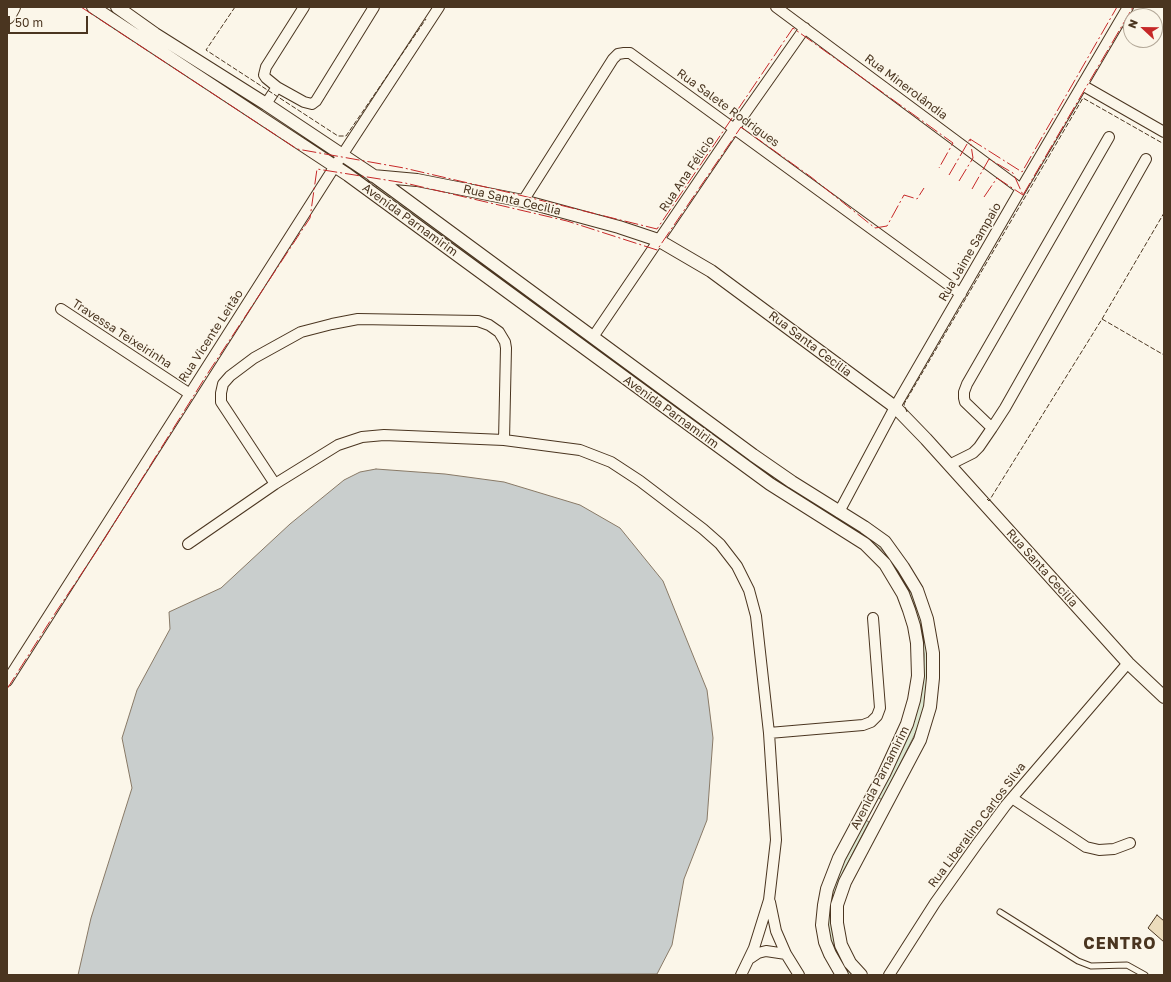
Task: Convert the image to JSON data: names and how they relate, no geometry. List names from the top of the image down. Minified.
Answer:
{"streets":{"street":["Rua Minerolândia","Rua Salete Rodrigues","Rua Ana Félicio","Rua Santa Cecilia","Avenida Parnamirim","Rua Jaime Sampaio","Travessa Teixeirinha","Rua Vicente Leitão","Rua Liberalino Carlos Silva"]},"crossings":[["Rua Minerolândia","Rua Ana Félicio"],["Rua Minerolândia","Rua Jaime Sampaio"],["Rua Salete Rodrigues","Rua Ana Félicio"],["Rua Salete Rodrigues","Rua Santa Cecilia"],["Rua Salete Rodrigues","Rua Jaime Sampaio"],["Rua Ana Félicio","Rua Santa Cecilia"],["Rua Ana Félicio","Avenida Parnamirim"],["Rua Santa Cecilia","Avenida Parnamirim"],["Rua Santa Cecilia","Rua Jaime Sampaio"],["Rua Santa Cecilia","Rua Liberalino Carlos Silva"],["Avenida Parnamirim","Rua Jaime Sampaio"],["Avenida Parnamirim","Rua Vicente Leitão"],["Travessa Teixeirinha","Rua Vicente Leitão"]],"districts":["CENTRO"],"scale_bar":"50 m","north":"left"}
